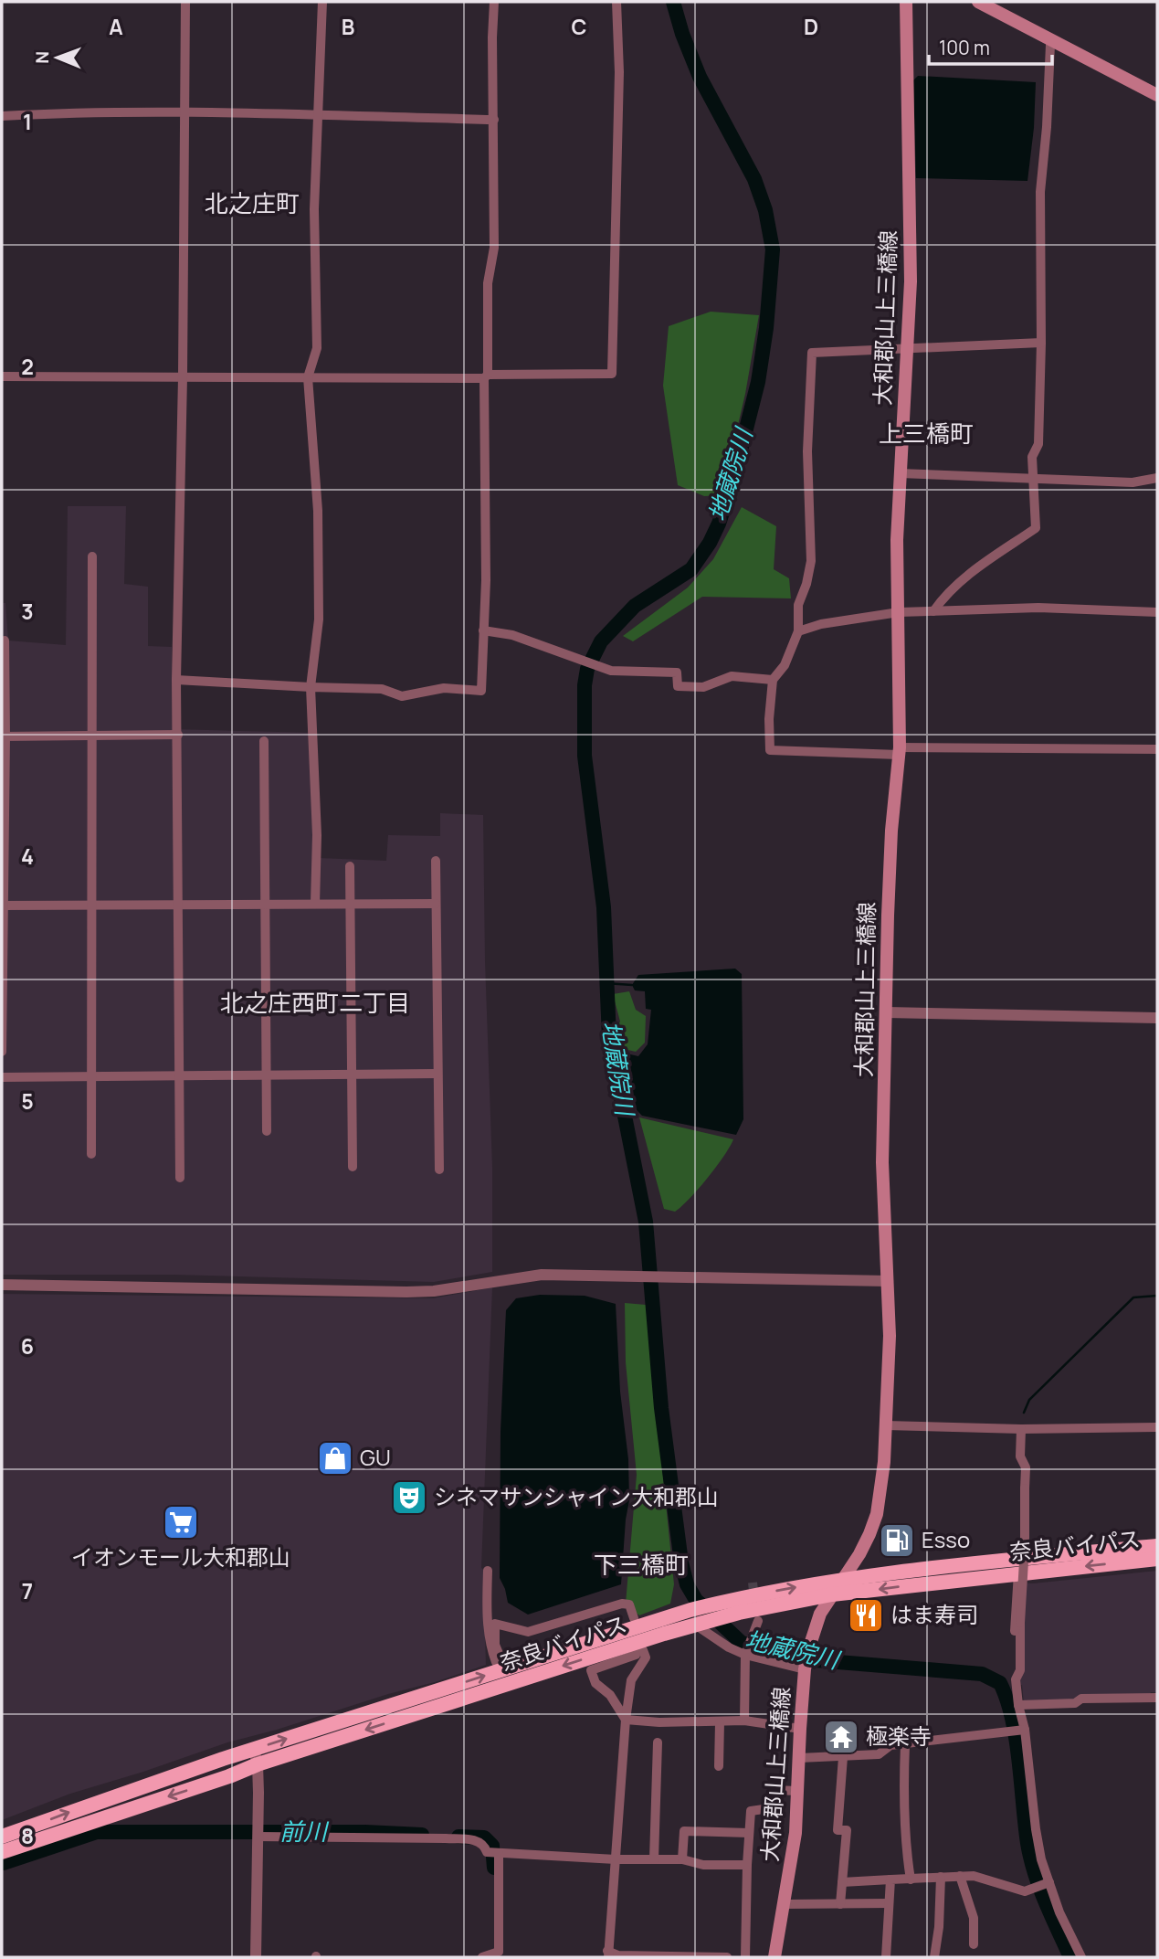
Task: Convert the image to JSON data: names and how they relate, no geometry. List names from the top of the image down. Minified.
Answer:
{"streets":{"highway":["奈良バイパス"],"main road":["大和郡山上三橋線"]},"crossings":[["大和郡山上三橋線","奈良バイパス"]],"districts":["北之庄町","上三橋町","北之庄西町二丁目","下三橋町"],"water":["地蔵院川","前川"],"places":{"shop":["GU"],"theatre":["シネマサンシャイン大和郡山"],"supermarket":["イオンモール大和郡山"],"fuel station":["Esso"],"restaurant":["はま寿司"],"temple":["極楽寺"]},"scale_bar":"100 m","north":"left","grid":{"columns":["A","B","C","D"],"rows":["1","2","3","4","5","6","7","8"]}}
